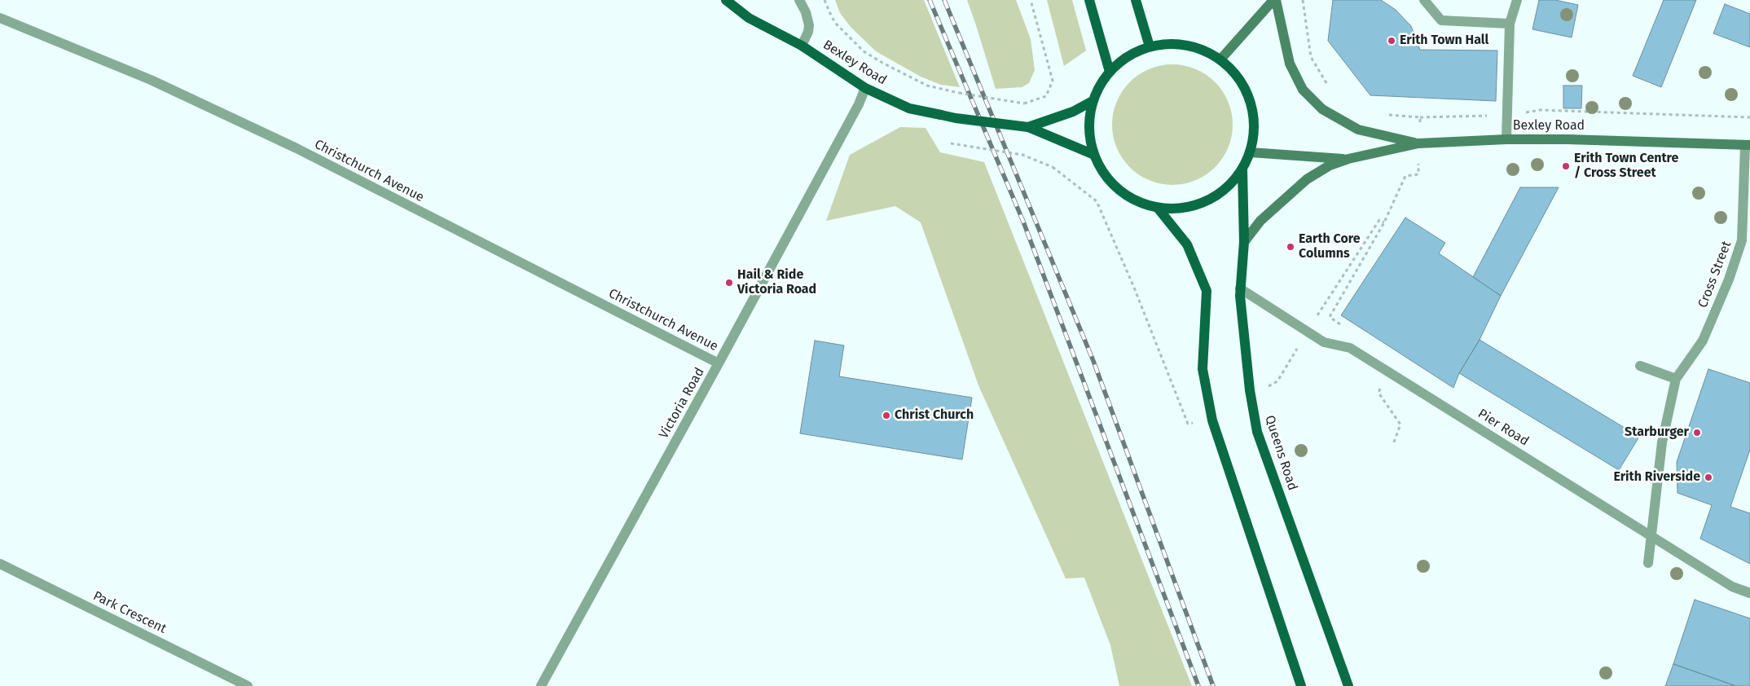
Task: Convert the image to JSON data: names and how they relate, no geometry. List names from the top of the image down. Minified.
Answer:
{"streets":{"main road":["Bexley Road","Queens Road"],"street":["Christchurch Avenue","Cross Street","Victoria Road","Pier Road","Park Crescent"]},"crossings":[["Bexley Road","Cross Street"],["Bexley Road","Victoria Road"],["Bexley Road","Queens Road"],["Christchurch Avenue","Victoria Road"],["Cross Street","Pier Road"],["Pier Road","Queens Road"]],"places":["Erith Town Hall","Erith Town Centre / Cross Street","Earth Core Columns","Hail & Ride Victoria Road","Christ Church","Starburger","Erith Riverside"]}
